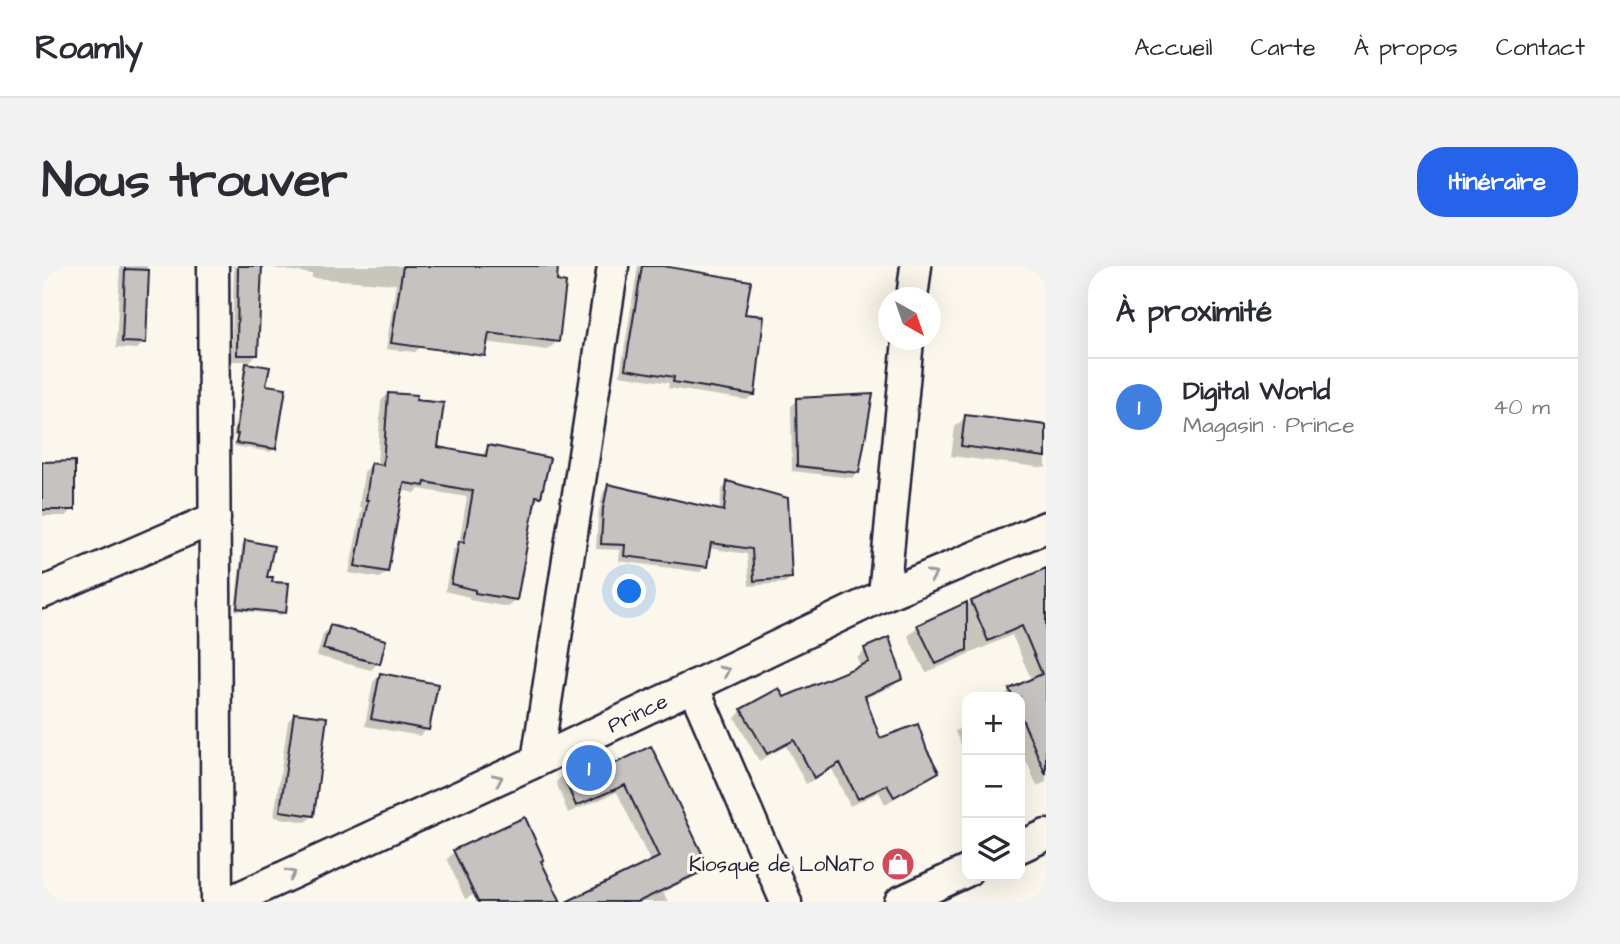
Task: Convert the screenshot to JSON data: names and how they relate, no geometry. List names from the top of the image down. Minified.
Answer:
{"streets":{"street":["Prince"]},"one_way":["Prince"],"places":{"shop":["Kiosque de LoNaTo"]},"north":"bottom right","page":{"header":"Roamly","nav":["Accueil","Carte","À propos","Contact"],"buttons":"Itinéraire","title":"Nous trouver","heading":"À proximité","list":[{"mark":"1","name":"Digital World","note":"Magasin · Prince","value":"40 m"}],"map_buttons":["+","−"],"pins":"1"}}
